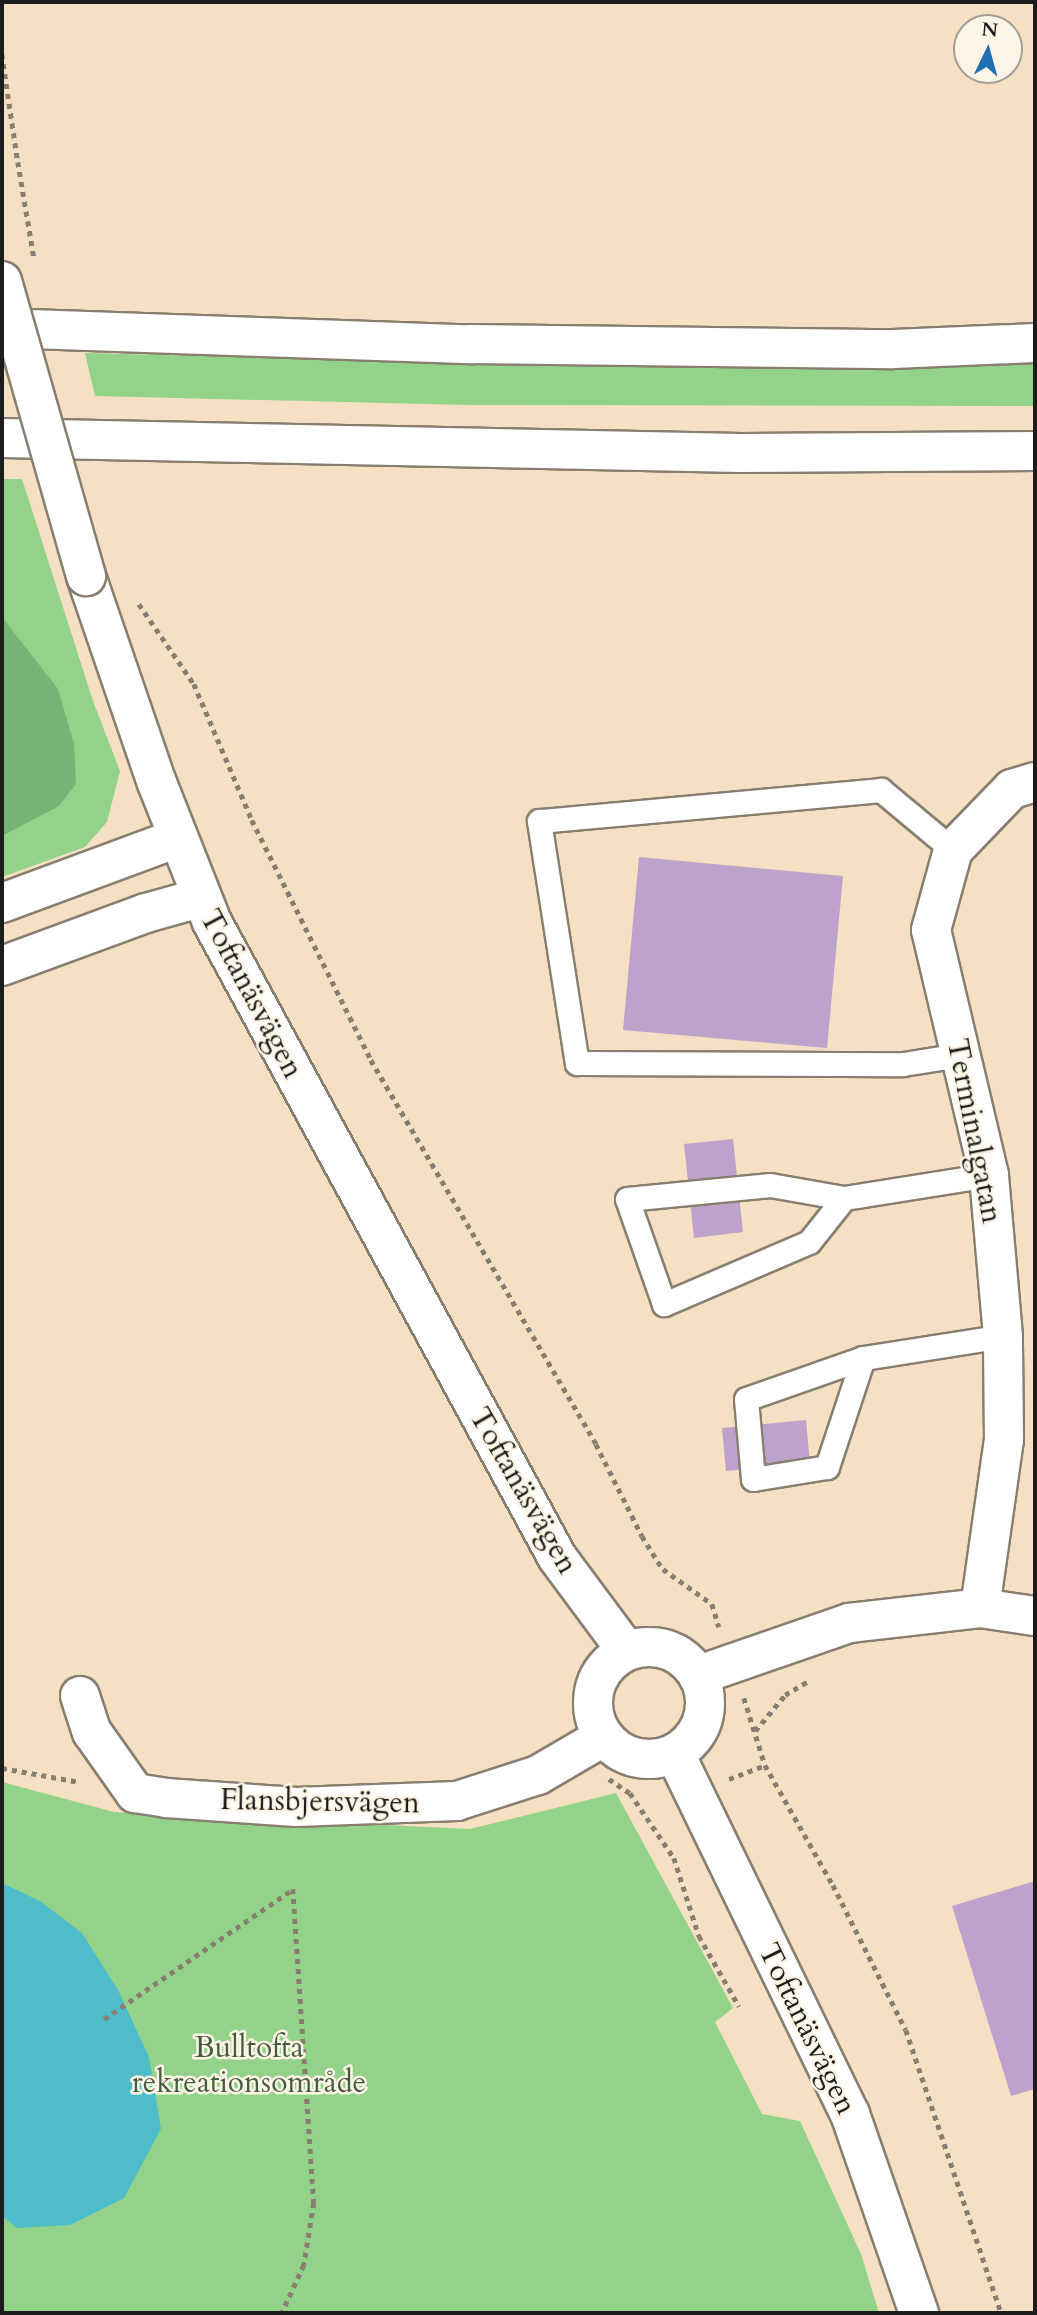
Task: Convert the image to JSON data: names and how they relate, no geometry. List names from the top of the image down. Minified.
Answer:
{"streets":{"main road":["Toftanäsvägen","Terminalgatan","Flansbjersvägen"]},"crossings":[["Toftanäsvägen","Flansbjersvägen"]],"parks":["Bulltofta rekreationsområde"],"north":"top"}
